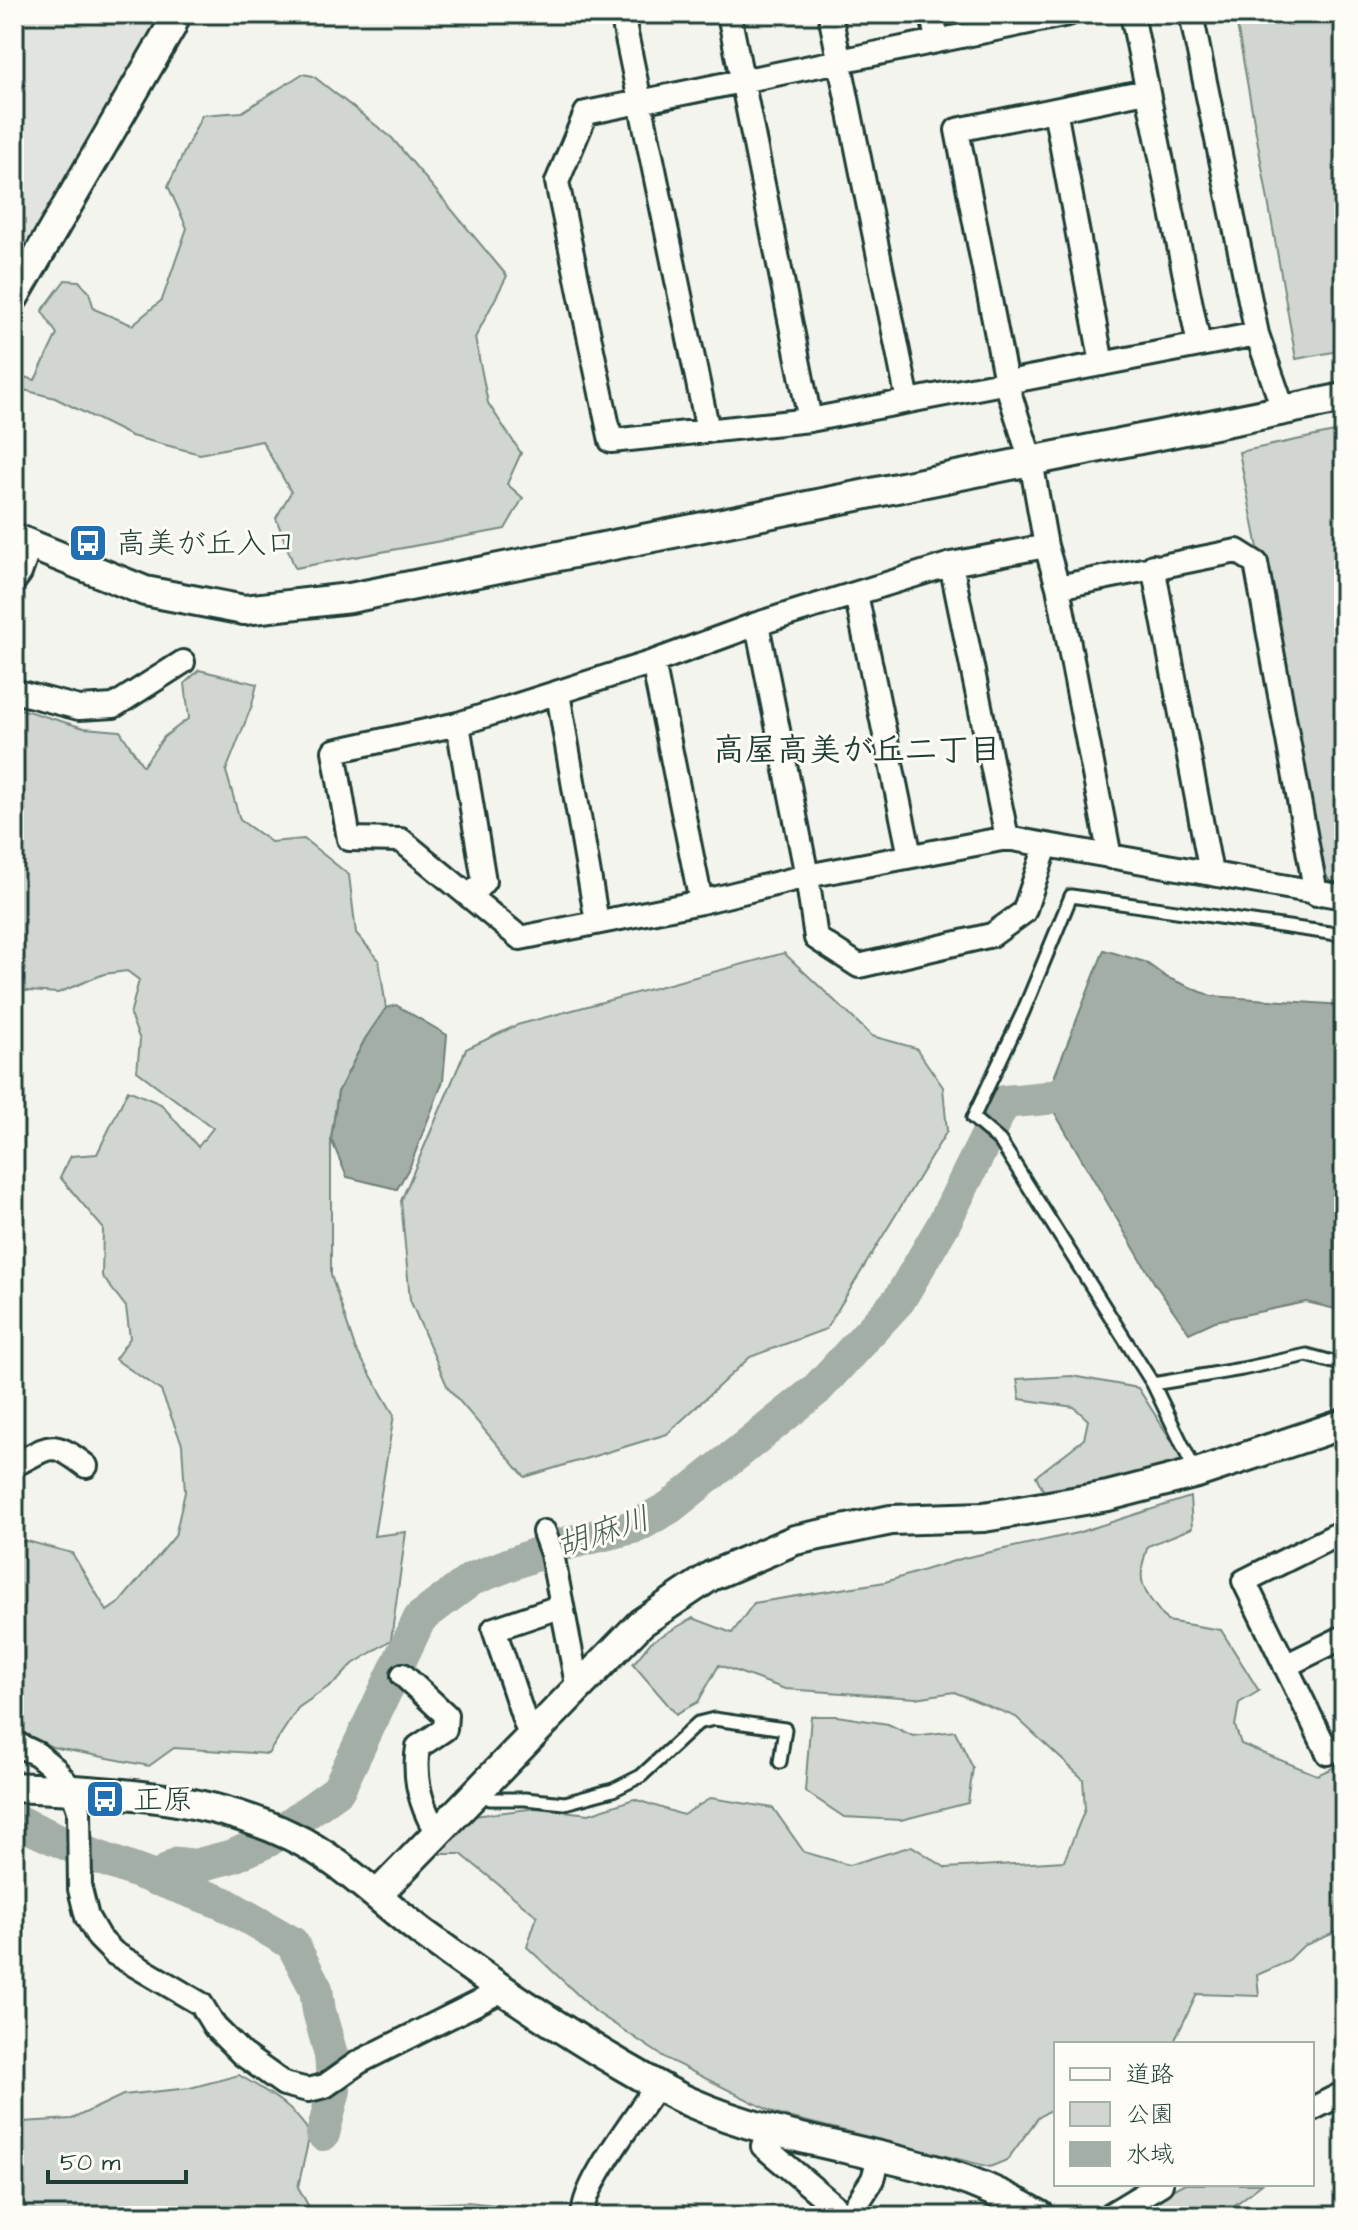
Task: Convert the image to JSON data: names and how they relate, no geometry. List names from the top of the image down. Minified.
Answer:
{"districts":["高屋高美が丘二丁目"],"water":["胡麻川"],"places":{"bus stop":["高美が丘入口","正原"]},"legend":["道路","公園","水域"],"scale_bar":"50 m"}
